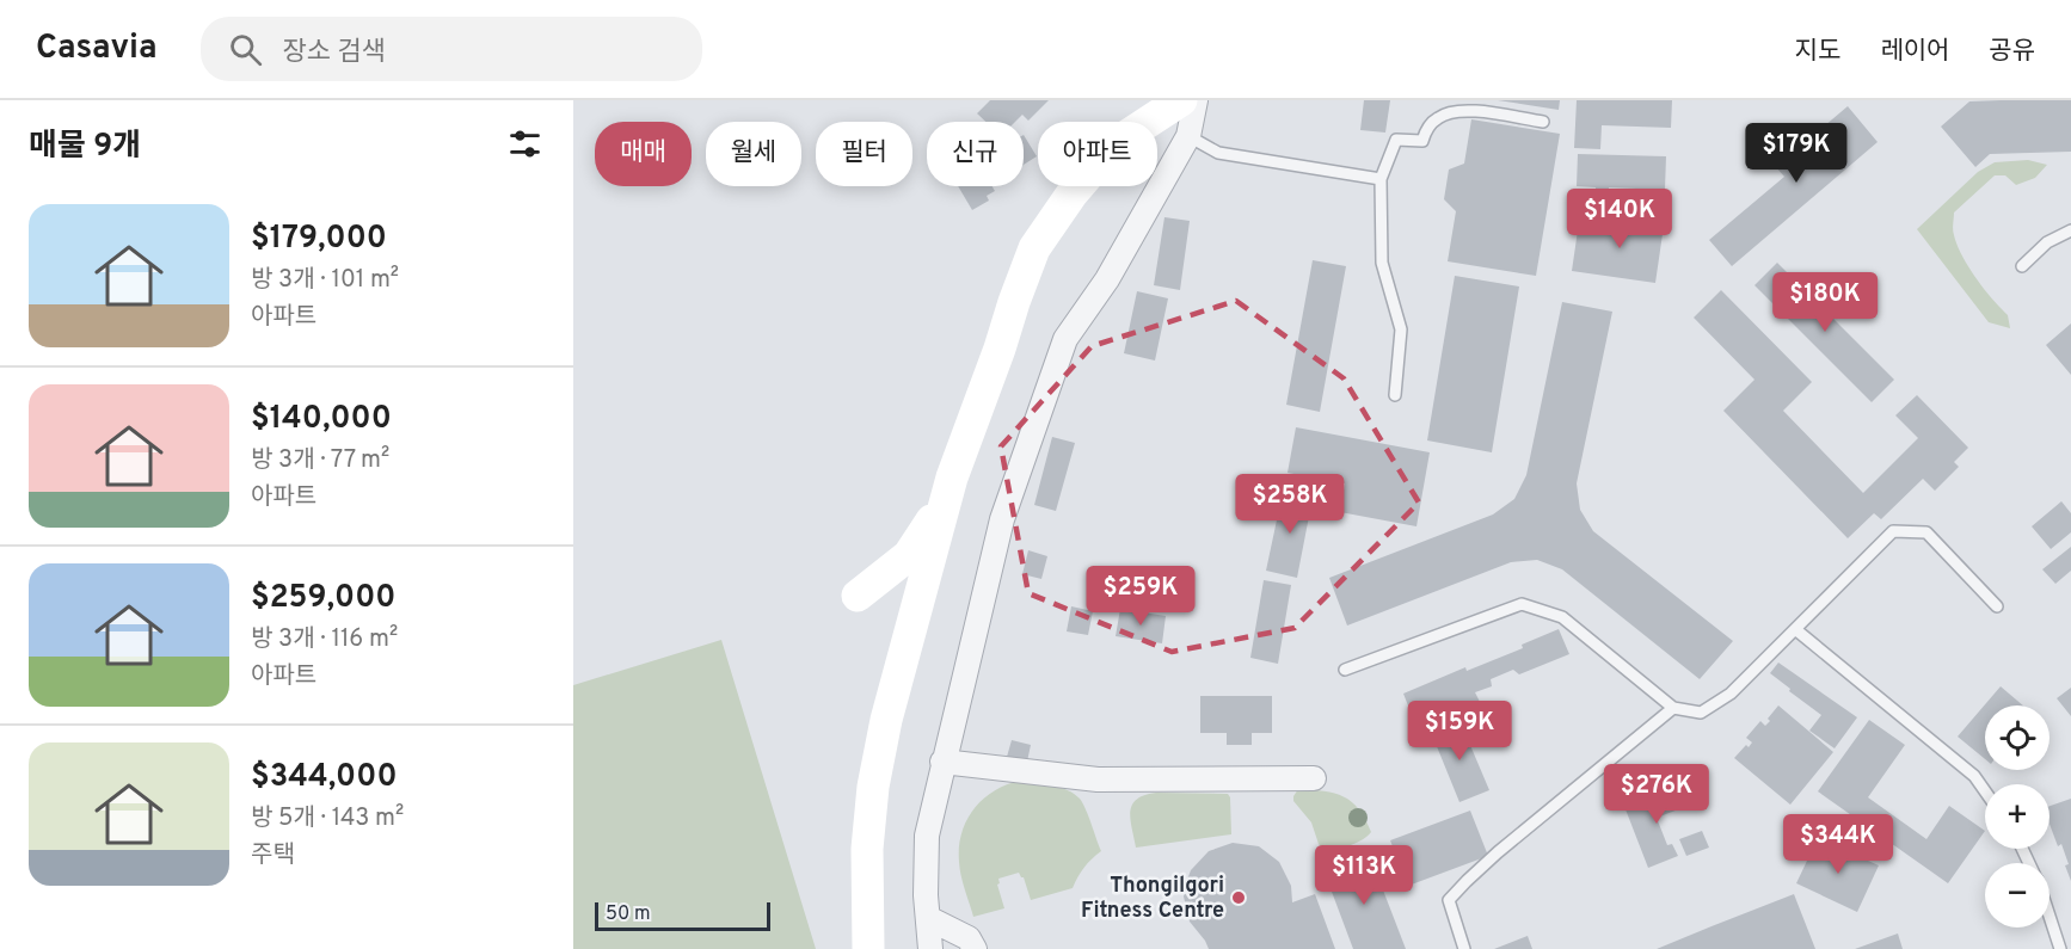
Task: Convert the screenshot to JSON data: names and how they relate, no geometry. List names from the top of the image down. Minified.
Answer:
{"places":["Thongilgori Fitness Centre"],"scale_bar":"50 m","page":{"header":"Casavia","search":"장소 검색","nav":["지도","레이어","공유"],"heading":"매물 9개","chip":["매매","월세","필터","신규","아파트"],"price":["$179K","$140K","$180K","$258K","$259K","$159K","$276K","$344K","$113K"],"list":[{"name":"$179,000","note":"방 3개 · 101 m² · 아파트"},{"name":"$140,000","note":"방 3개 · 77 m² · 아파트"},{"name":"$259,000","note":"방 3개 · 116 m² · 아파트"},{"name":"$344,000","note":"방 5개 · 143 m² · 주택"}],"map_buttons":["+","−"],"scale":"50 m"}}
